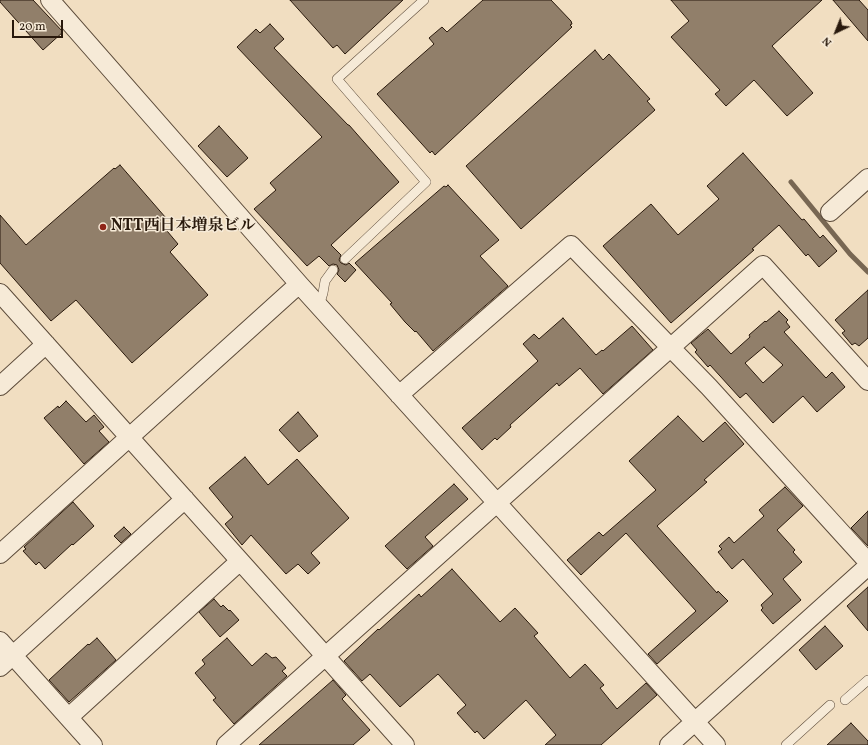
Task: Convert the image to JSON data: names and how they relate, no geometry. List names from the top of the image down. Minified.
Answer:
{"places":["NTT西日本増泉ビル"],"scale_bar":"20 m","north":"bottom left"}
